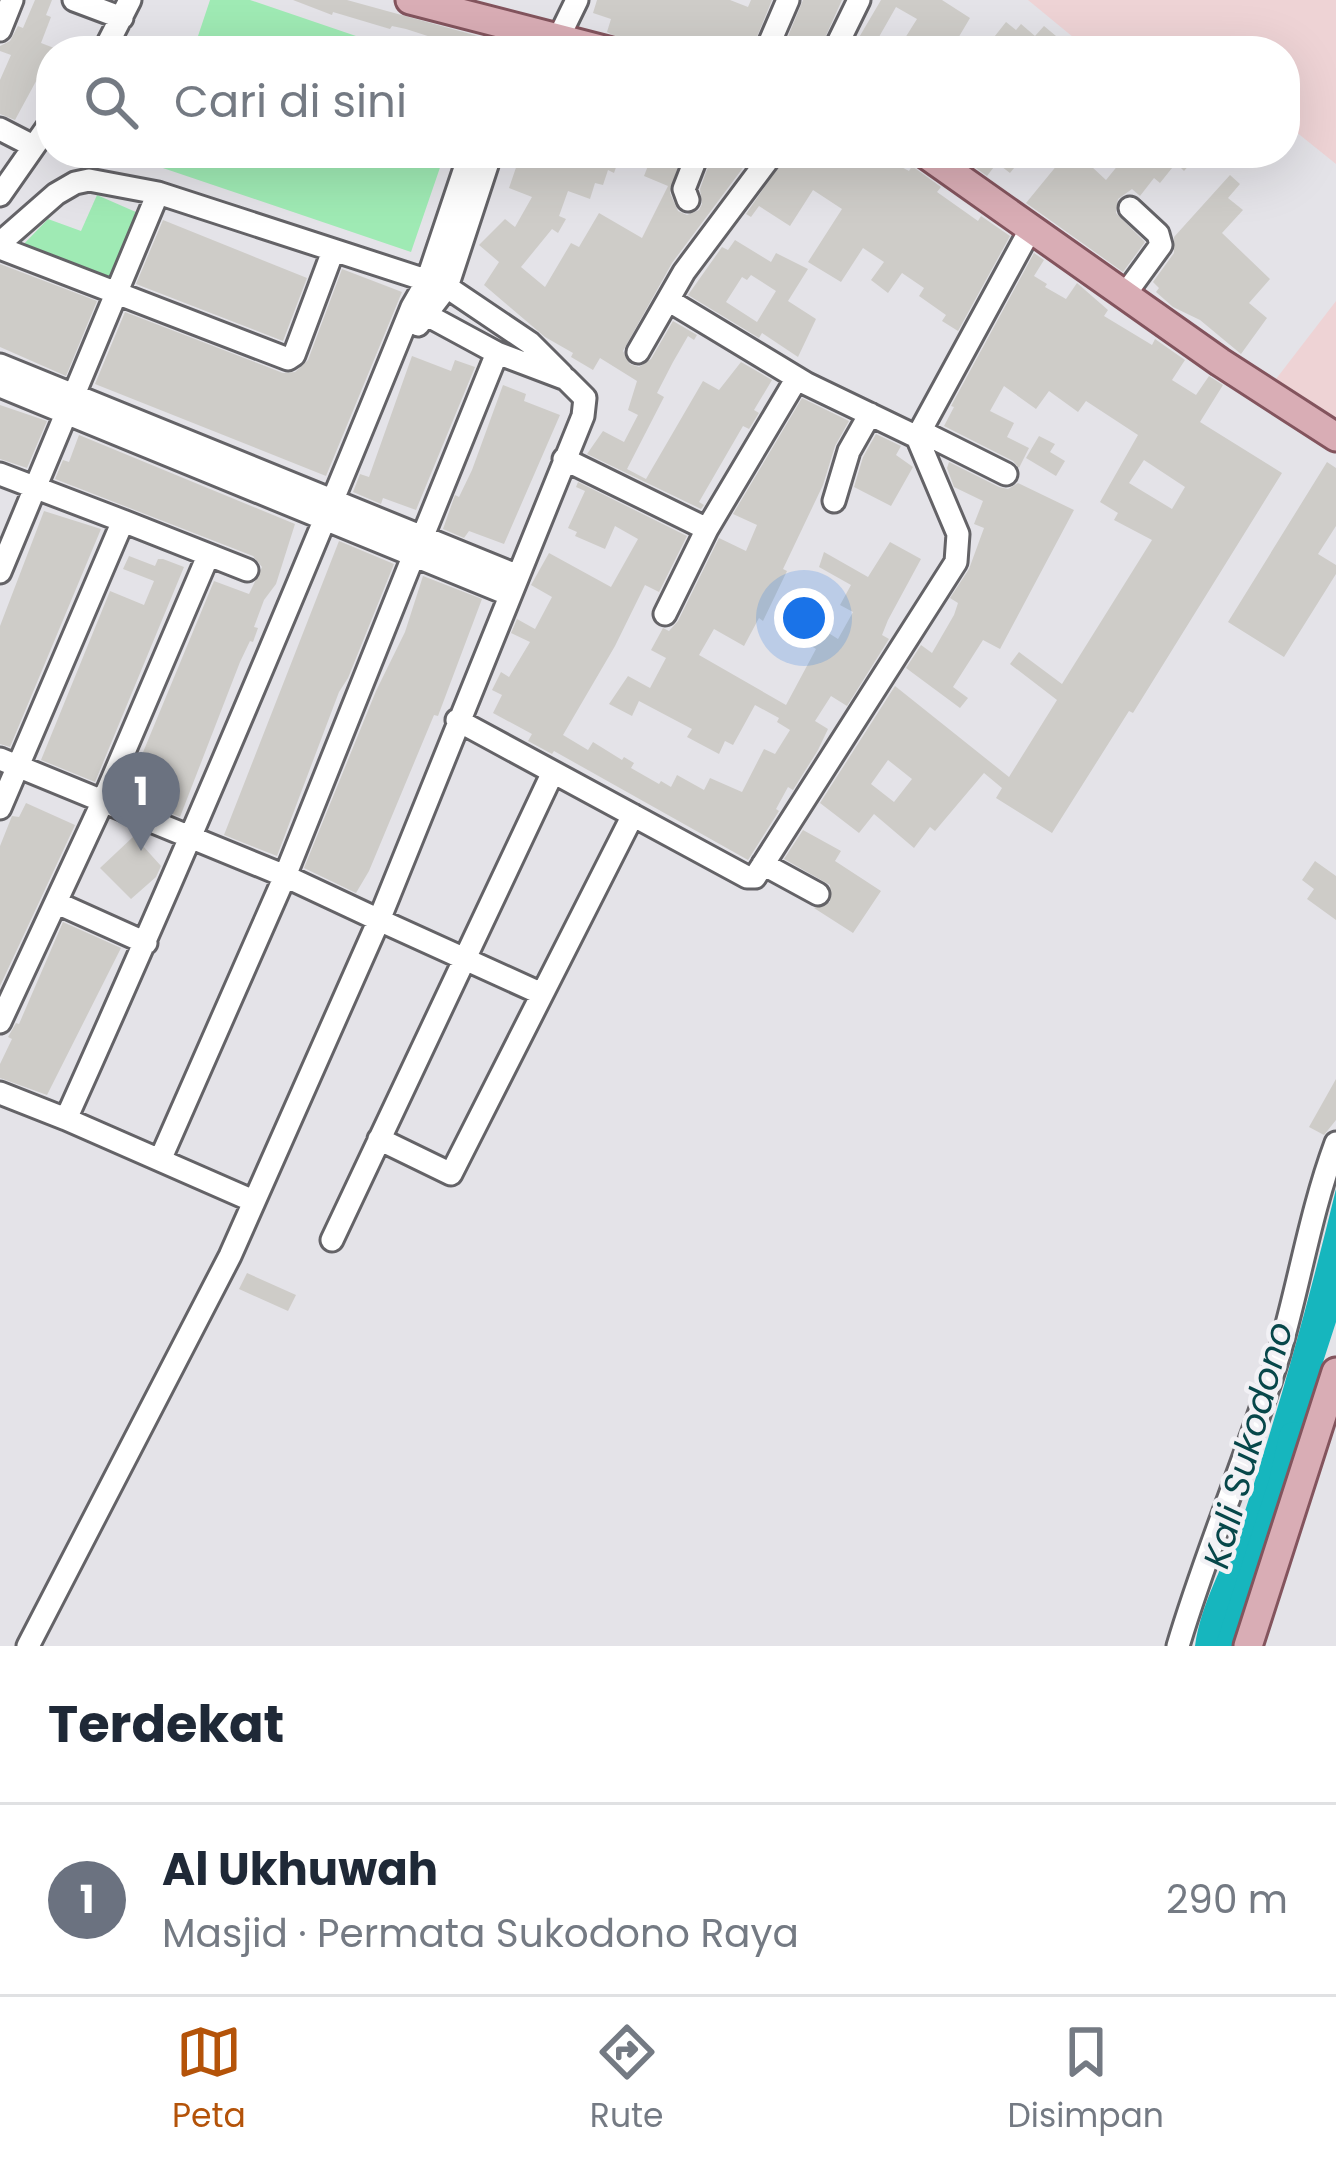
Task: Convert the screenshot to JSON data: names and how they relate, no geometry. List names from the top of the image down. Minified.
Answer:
{"water":["Kali Sukodono"],"page":{"search":"Cari di sini","pins":"1","heading":"Terdekat","list":[{"mark":"1","name":"Al Ukhuwah","note":"Masjid · Permata Sukodono Raya","value":"290 m"}],"nav":["Peta","Rute","Disimpan"]}}
